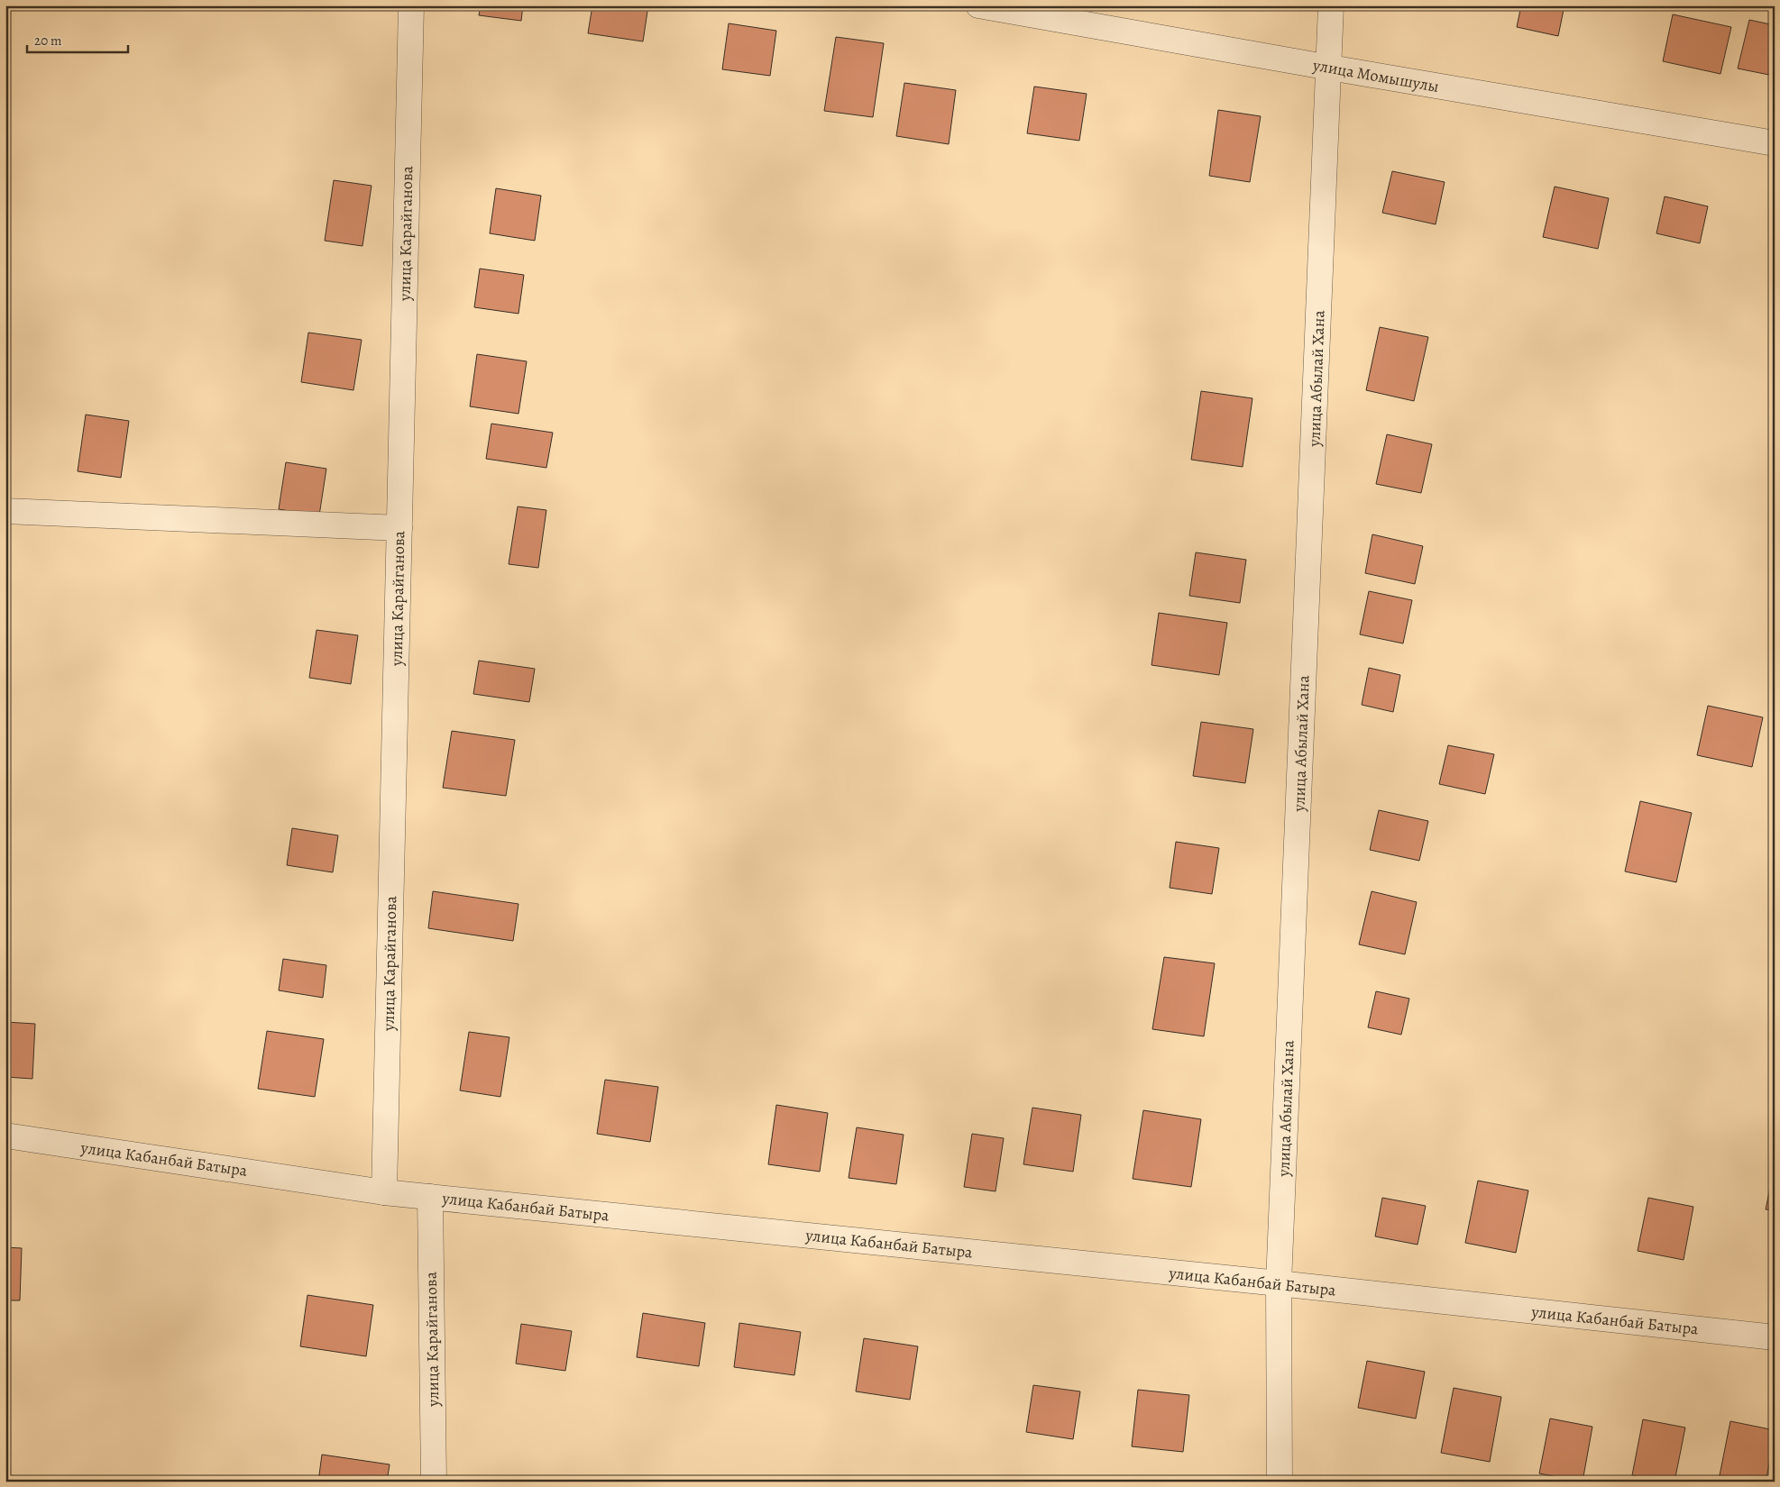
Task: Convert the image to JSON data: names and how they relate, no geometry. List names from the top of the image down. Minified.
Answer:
{"streets":{"street":["улица Момышулы","улица Карайганова","улица Абылай Хана","улица Кабанбай Батыра"]},"crossings":[["улица Момышулы","улица Абылай Хана"],["улица Карайганова","улица Кабанбай Батыра"],["улица Абылай Хана","улица Кабанбай Батыра"]],"scale_bar":"20 m"}
